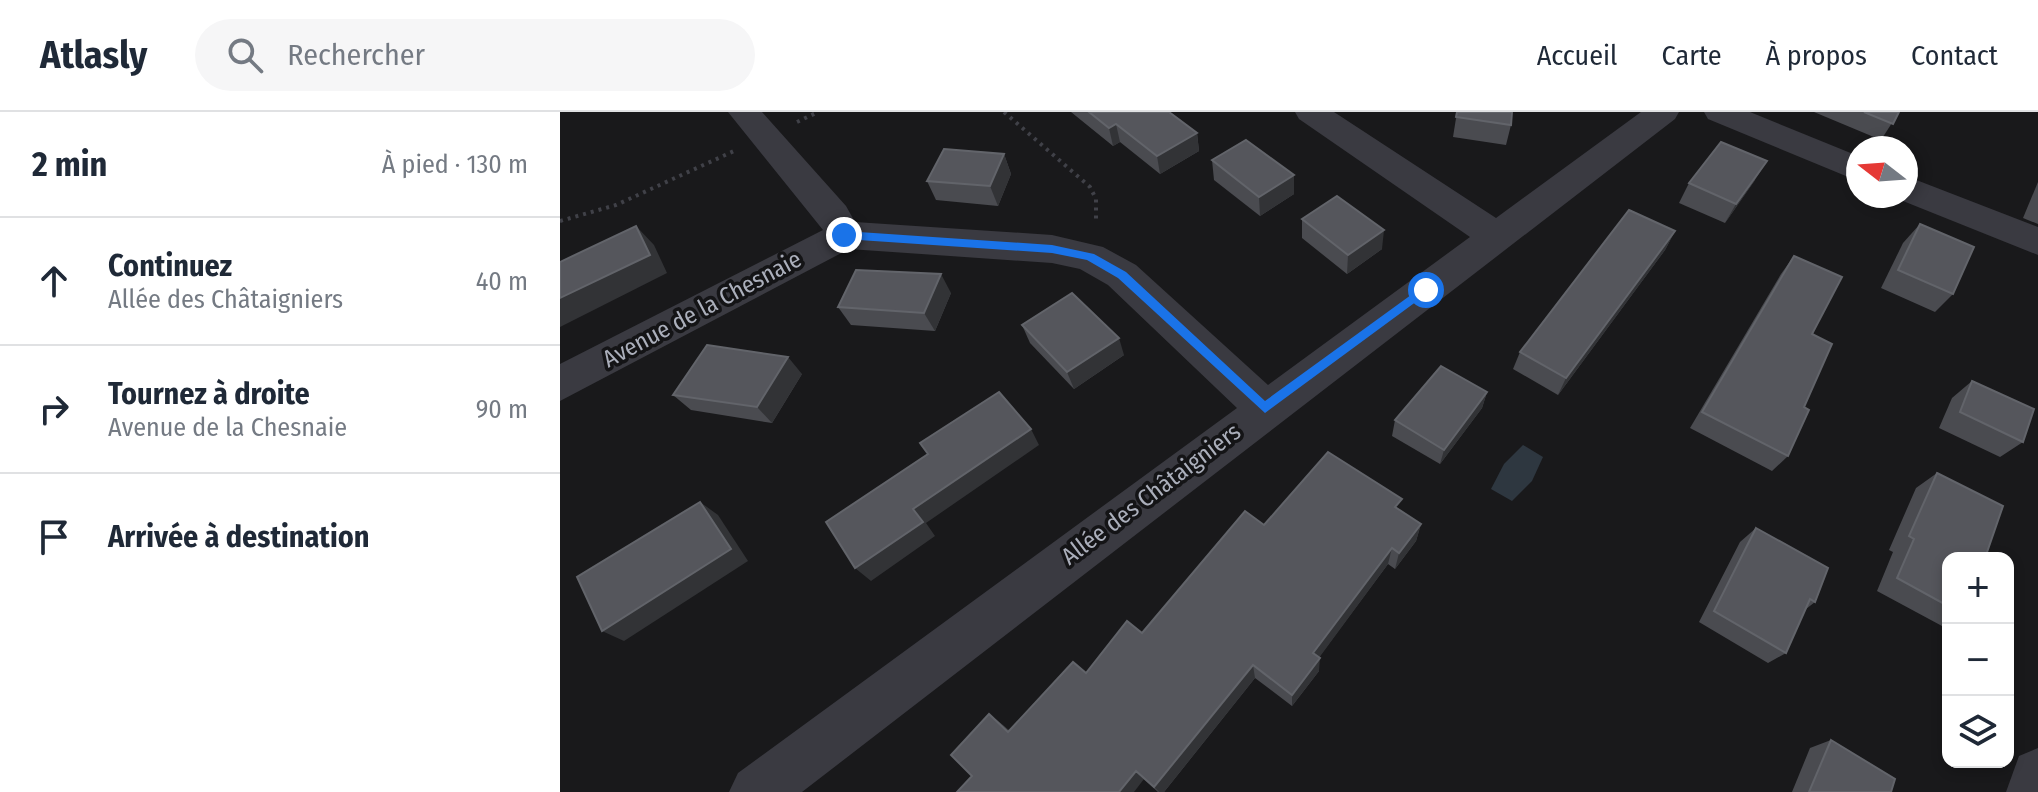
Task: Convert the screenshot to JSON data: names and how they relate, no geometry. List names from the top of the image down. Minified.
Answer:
{"streets":{"street":["Avenue de la Chesnaie","Allée des Châtaigniers"]},"north":"left","page":{"header":"Atlasly","search":"Rechercher","nav":["Accueil","Carte","À propos","Contact"],"heading":["2 min","À pied · 130 m"],"list":[["Continuez","Allée des Châtaigniers","40 m"],["Tournez à droite","Avenue de la Chesnaie","90 m"],"Arrivée à destination"],"map_buttons":["+","−"]}}
